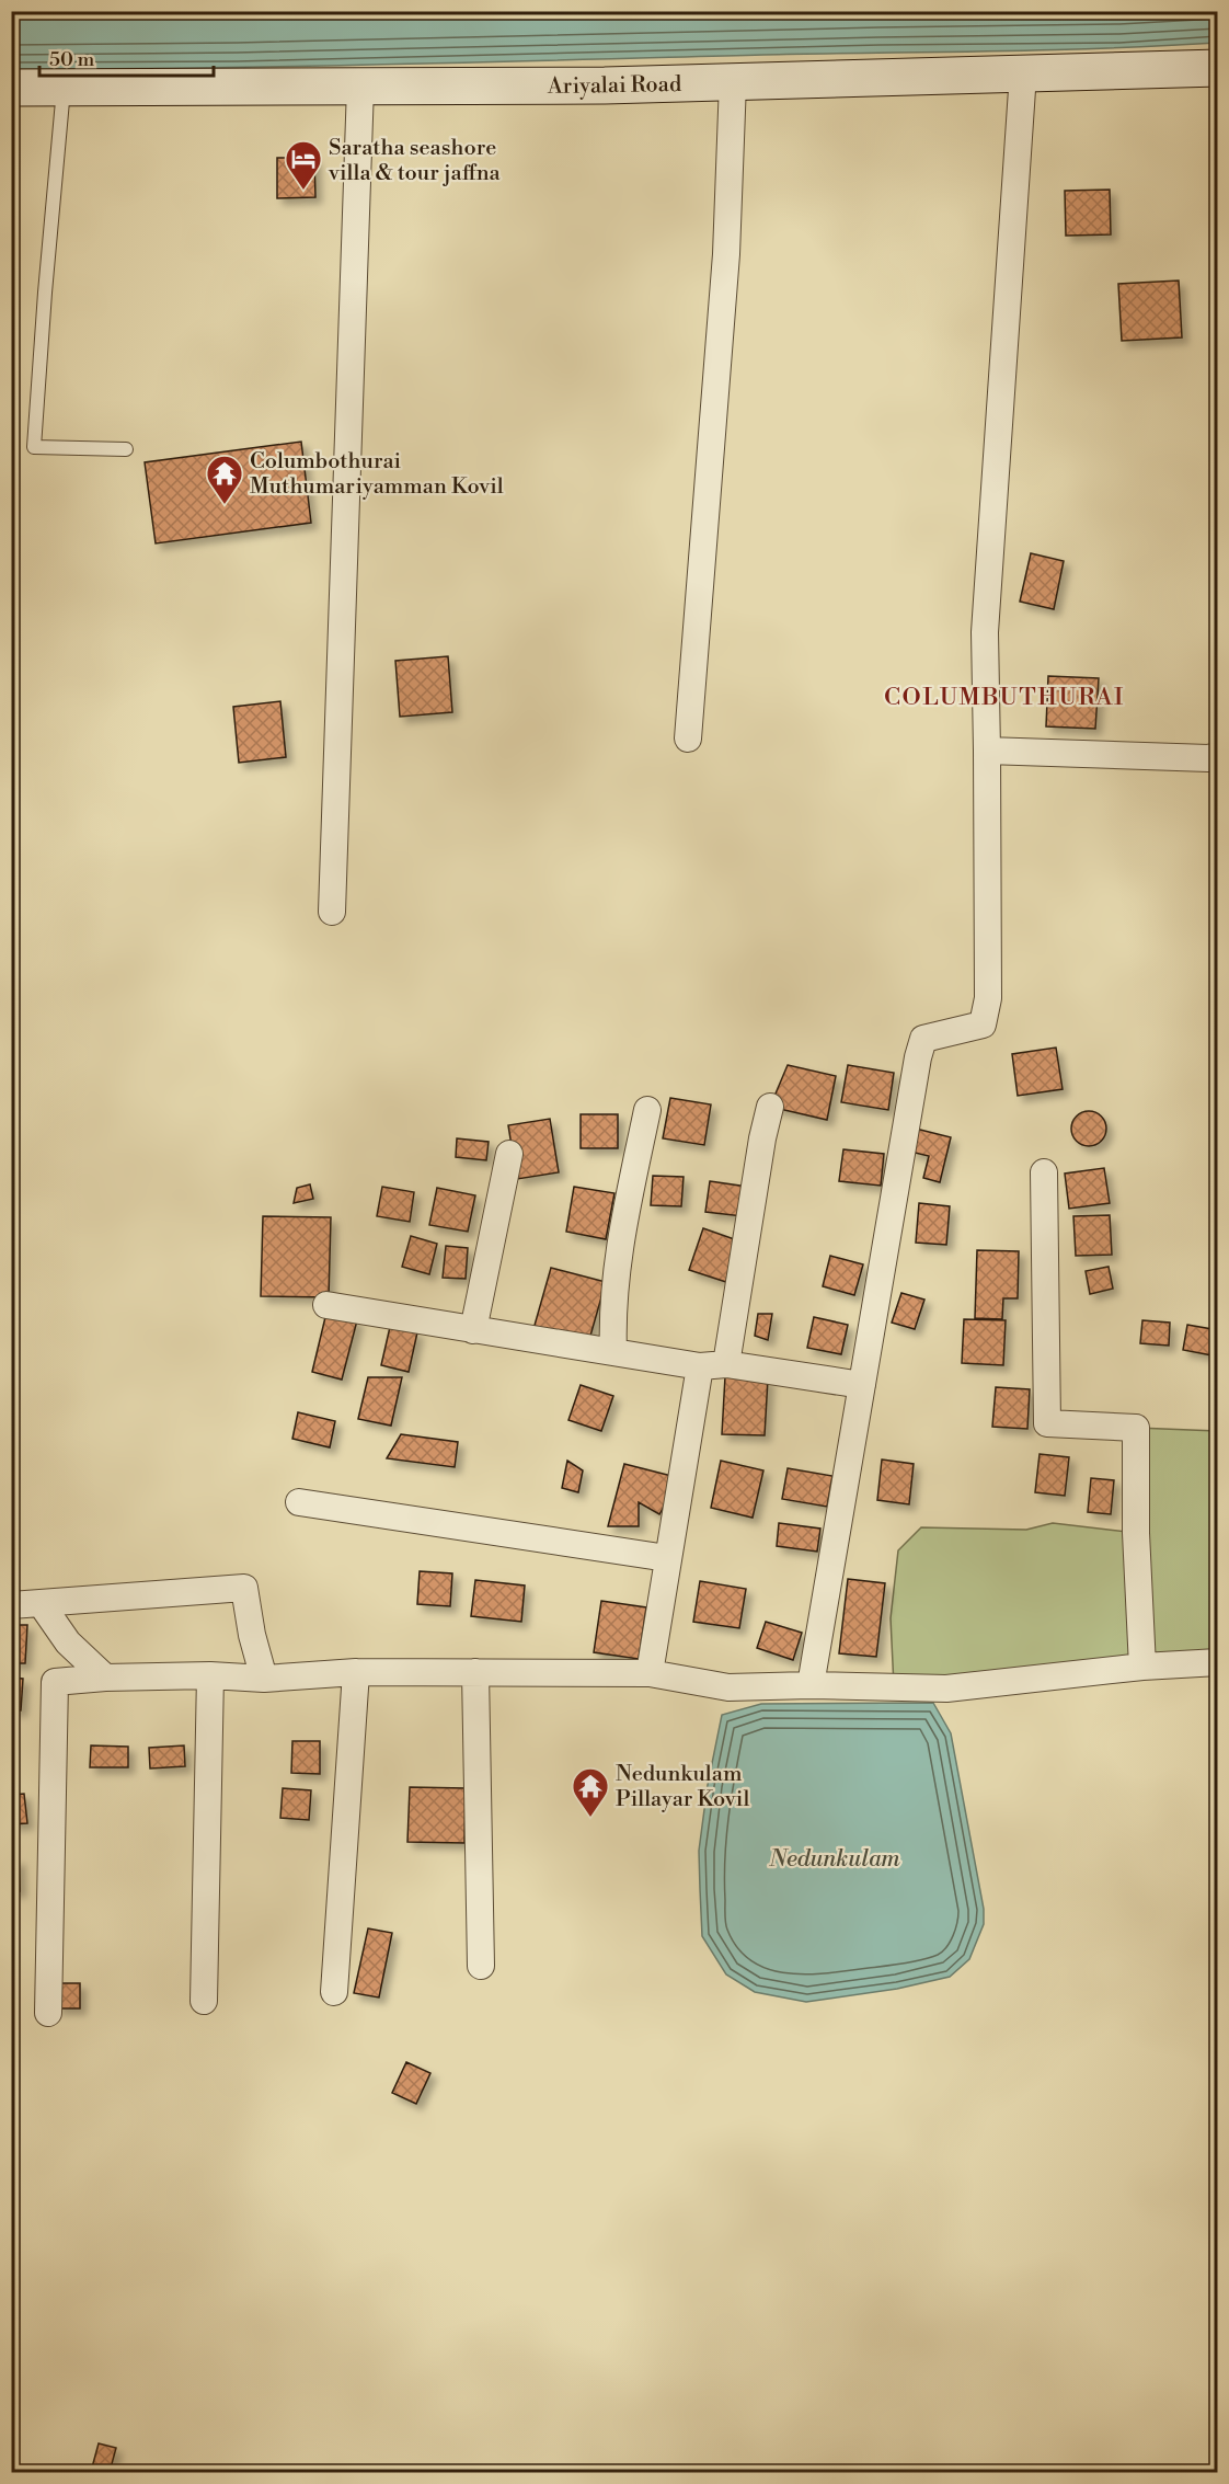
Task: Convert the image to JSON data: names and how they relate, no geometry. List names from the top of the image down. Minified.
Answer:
{"streets":{"street":["Ariyalai Road"]},"districts":["COLUMBUTHURAI"],"water":["Nedunkulam"],"places":{"hotel":["Saratha seashore villa & tour jaffna"],"temple":["Columbothurai Muthumariyamman Kovil","Nedunkulam Pillayar Kovil"]},"scale_bar":"50 m"}
